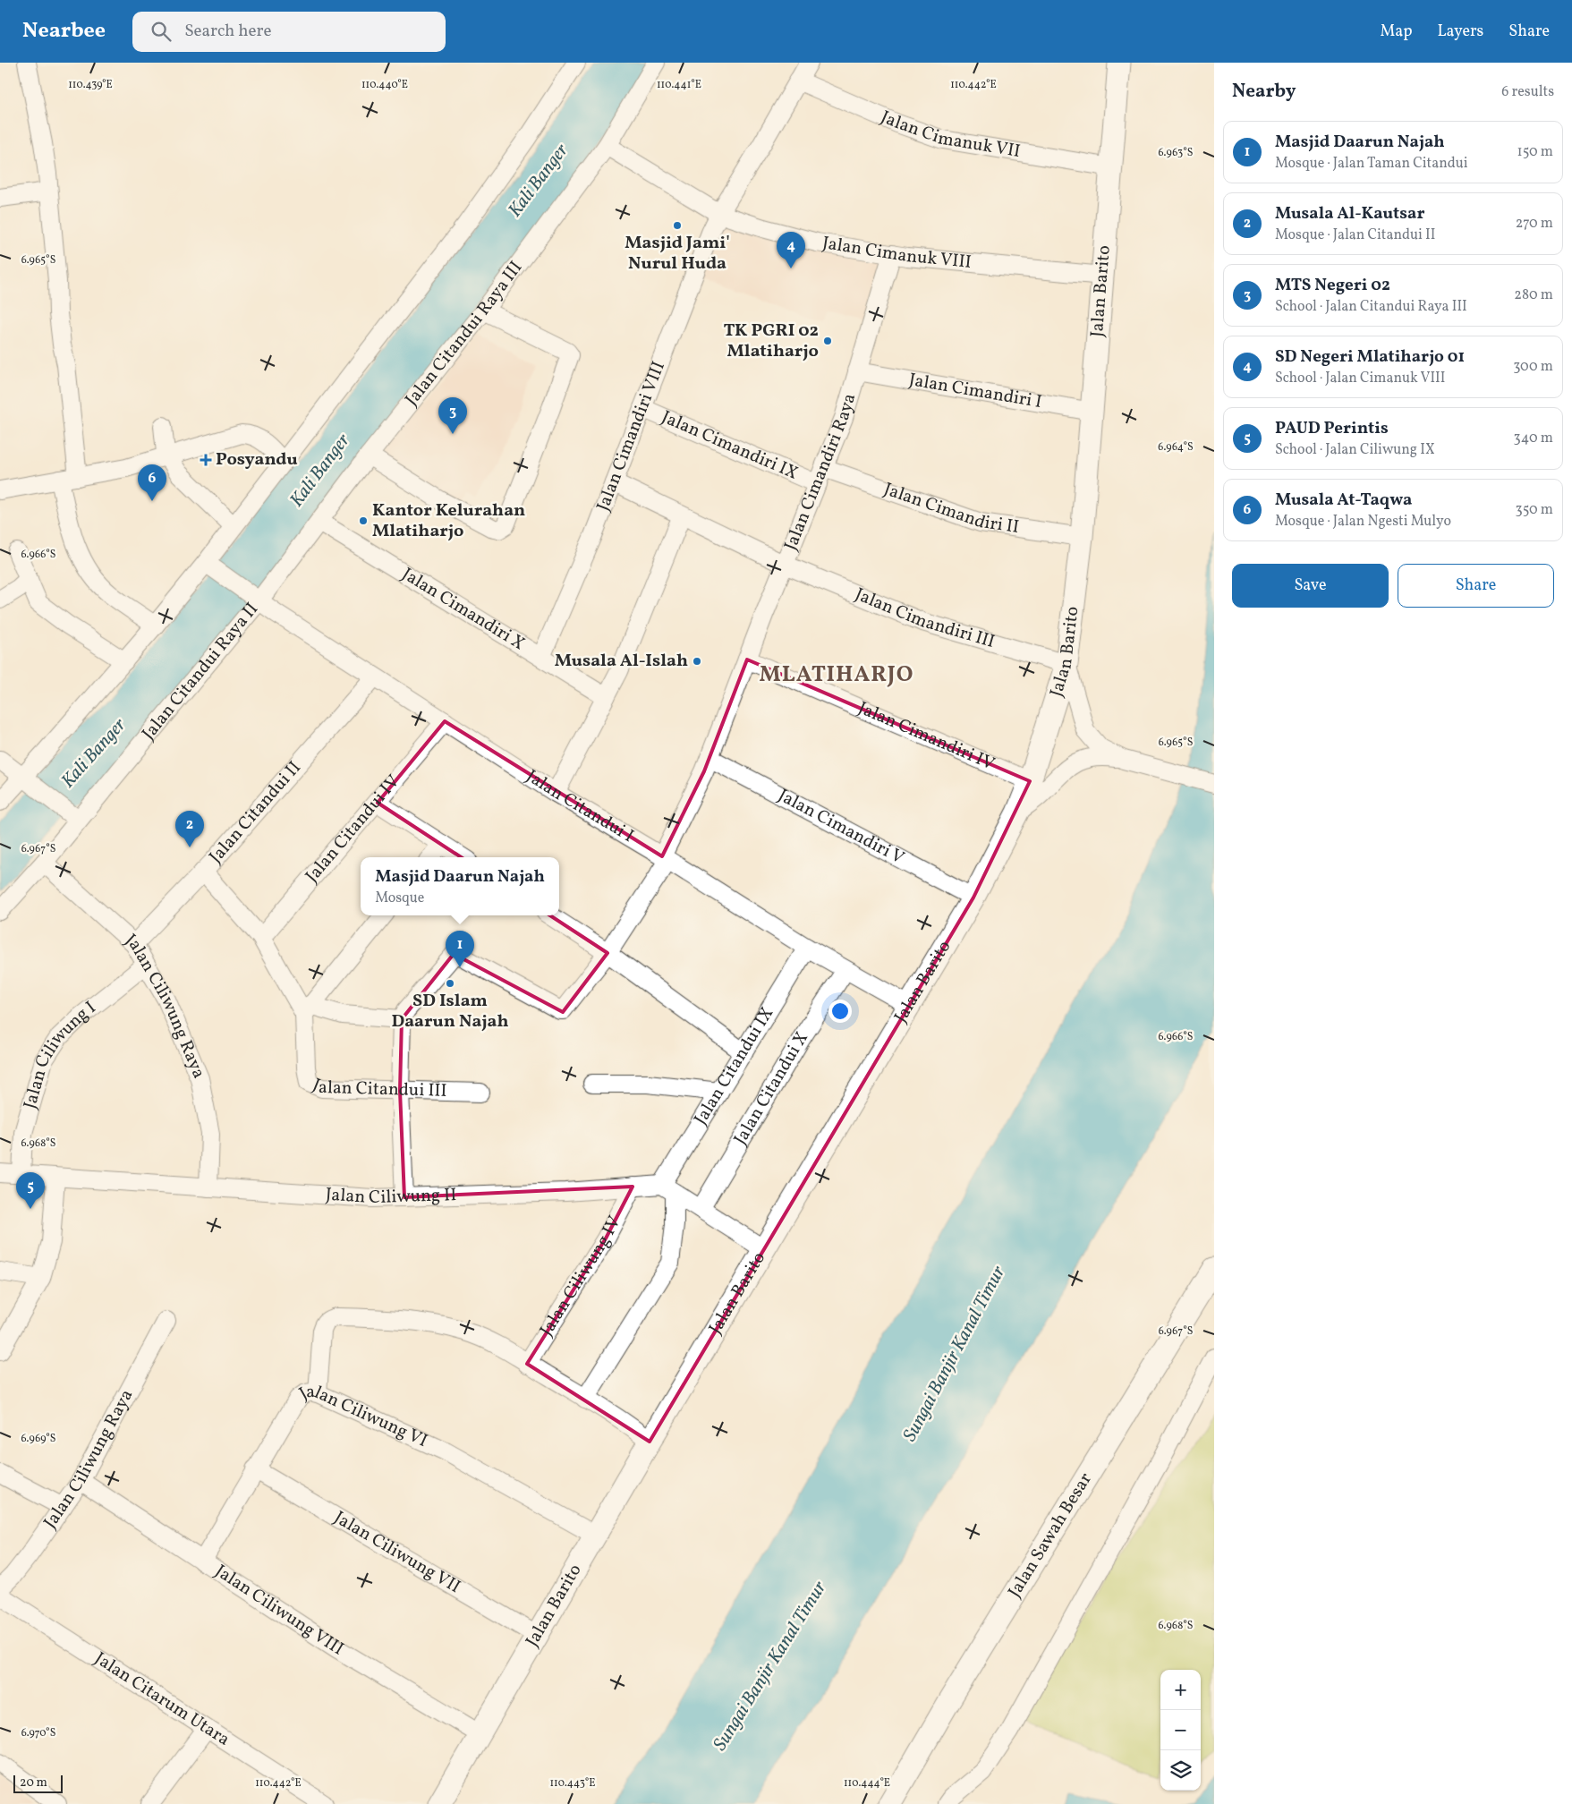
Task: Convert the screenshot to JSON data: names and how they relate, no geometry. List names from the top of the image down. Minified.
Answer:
{"streets":{"street":["Jalan Cimanuk VII","Jalan Cimanuk VIII","Jalan Barito","Jalan Citandui Raya III","Jalan Cimandiri I","Jalan Cimandiri VIII","Jalan Cimandiri IX","Jalan Cimandiri Raya","Jalan Cimandiri II","Jalan Cimandiri X","Jalan Cimandiri III","Jalan Citandui Raya II","Jalan Cimandiri IV","Jalan Citandui I","Jalan Citandui II","Jalan Cimandiri V","Jalan Citandui IV","Jalan Ciliwung Raya","Jalan Ciliwung I","Jalan Citandui IX","Jalan Citandui III","Jalan Citandui X","Jalan Ciliwung II","Jalan Ciliwung IV","Jalan Ciliwung VI","Jalan Sawah Besar","Jalan Ciliwung VII","Jalan Ciliwung VIII","Jalan Citarum Utara"]},"crossings":[["Jalan Cimanuk VII","Jalan Barito"],["Jalan Cimanuk VII","Jalan Cimandiri VIII"],["Jalan Cimanuk VIII","Jalan Barito"],["Jalan Cimanuk VIII","Jalan Citandui Raya III"],["Jalan Cimanuk VIII","Jalan Cimandiri VIII"],["Jalan Cimanuk VIII","Jalan Cimandiri Raya"],["Jalan Barito","Jalan Cimandiri I"],["Jalan Barito","Jalan Cimandiri II"],["Jalan Barito","Jalan Cimandiri III"],["Jalan Barito","Jalan Cimandiri IV"],["Jalan Barito","Jalan Citandui I"],["Jalan Barito","Jalan Cimandiri V"],["Jalan Barito","Jalan Ciliwung VI"],["Jalan Barito","Jalan Ciliwung VII"],["Jalan Barito","Jalan Ciliwung VIII"],["Jalan Citandui Raya III","Jalan Cimandiri X"],["Jalan Citandui Raya III","Jalan Citandui Raya II"],["Jalan Cimandiri I","Jalan Cimandiri Raya"],["Jalan Cimandiri VIII","Jalan Cimandiri IX"],["Jalan Cimandiri VIII","Jalan Cimandiri X"],["Jalan Cimandiri VIII","Jalan Cimandiri III"],["Jalan Cimandiri IX","Jalan Cimandiri Raya"],["Jalan Cimandiri IX","Jalan Cimandiri II"],["Jalan Cimandiri Raya","Jalan Cimandiri II"],["Jalan Cimandiri Raya","Jalan Cimandiri III"],["Jalan Cimandiri Raya","Jalan Cimandiri IV"],["Jalan Cimandiri Raya","Jalan Citandui I"],["Jalan Cimandiri Raya","Jalan Cimandiri V"],["Jalan Cimandiri X","Jalan Citandui Raya II"],["Jalan Citandui Raya II","Jalan Citandui I"],["Jalan Citandui Raya II","Jalan Ciliwung Raya"],["Jalan Citandui I","Jalan Citandui II"],["Jalan Citandui I","Jalan Citandui IV"],["Jalan Citandui I","Jalan Citandui IX"],["Jalan Citandui I","Jalan Citandui X"],["Jalan Citandui II","Jalan Ciliwung Raya"],["Jalan Citandui II","Jalan Citandui III"],["Jalan Citandui IV","Jalan Citandui III"],["Jalan Ciliwung Raya","Jalan Ciliwung I"],["Jalan Ciliwung Raya","Jalan Ciliwung II"],["Jalan Ciliwung Raya","Jalan Ciliwung VIII"],["Jalan Ciliwung I","Jalan Ciliwung II"],["Jalan Citandui IX","Jalan Ciliwung II"],["Jalan Ciliwung II","Jalan Ciliwung IV"],["Jalan Ciliwung VI","Jalan Ciliwung VII"],["Jalan Ciliwung VI","Jalan Ciliwung VIII"]],"districts":["MLATIHARJO"],"water":["Kali Banger","Sungai Banjir Kanal Timur"],"places":{"other":["Masjid Jami' Nurul Huda","TK PGRI 02 Mlatiharjo","Kantor Kelurahan Mlatiharjo","Musala Al-Islah","SD Islam Daarun Najah"],"health":["Posyandu"]},"scale_bar":"20 m","page":{"header":"Nearbee","search":"Search here","nav":["Map","Layers","Share"],"heading":["Nearby","6 results"],"list":[{"mark":"1","name":"Masjid Daarun Najah","note":"Mosque · Jalan Taman Citandui","value":"150 m"},{"mark":"2","name":"Musala Al-Kautsar","note":"Mosque · Jalan Citandui II","value":"270 m"},{"mark":"3","name":"MTS Negeri 02","note":"School · Jalan Citandui Raya III","value":"280 m"},{"mark":"4","name":"SD Negeri Mlatiharjo 01","note":"School · Jalan Cimanuk VIII","value":"300 m"},{"mark":"5","name":"PAUD Perintis","note":"School · Jalan Ciliwung IX","value":"340 m"},{"mark":"6","name":"Musala At-Taqwa","note":"Mosque · Jalan Ngesti Mulyo","value":"350 m"}],"pins":["4","3","6","2","1","5"],"buttons":["Save","Share"],"popup":["Masjid Daarun Najah","Mosque"],"map_buttons":["+","−"],"scale":"20 m"},"coordinates":["110.440°E","110.439°E","110.441°E","110.442°E","6.963°S","6.965°S","6.964°S","6.966°S","6.967°S","6.968°S","6.969°S","6.970°S","110.443°E","110.444°E"]}
